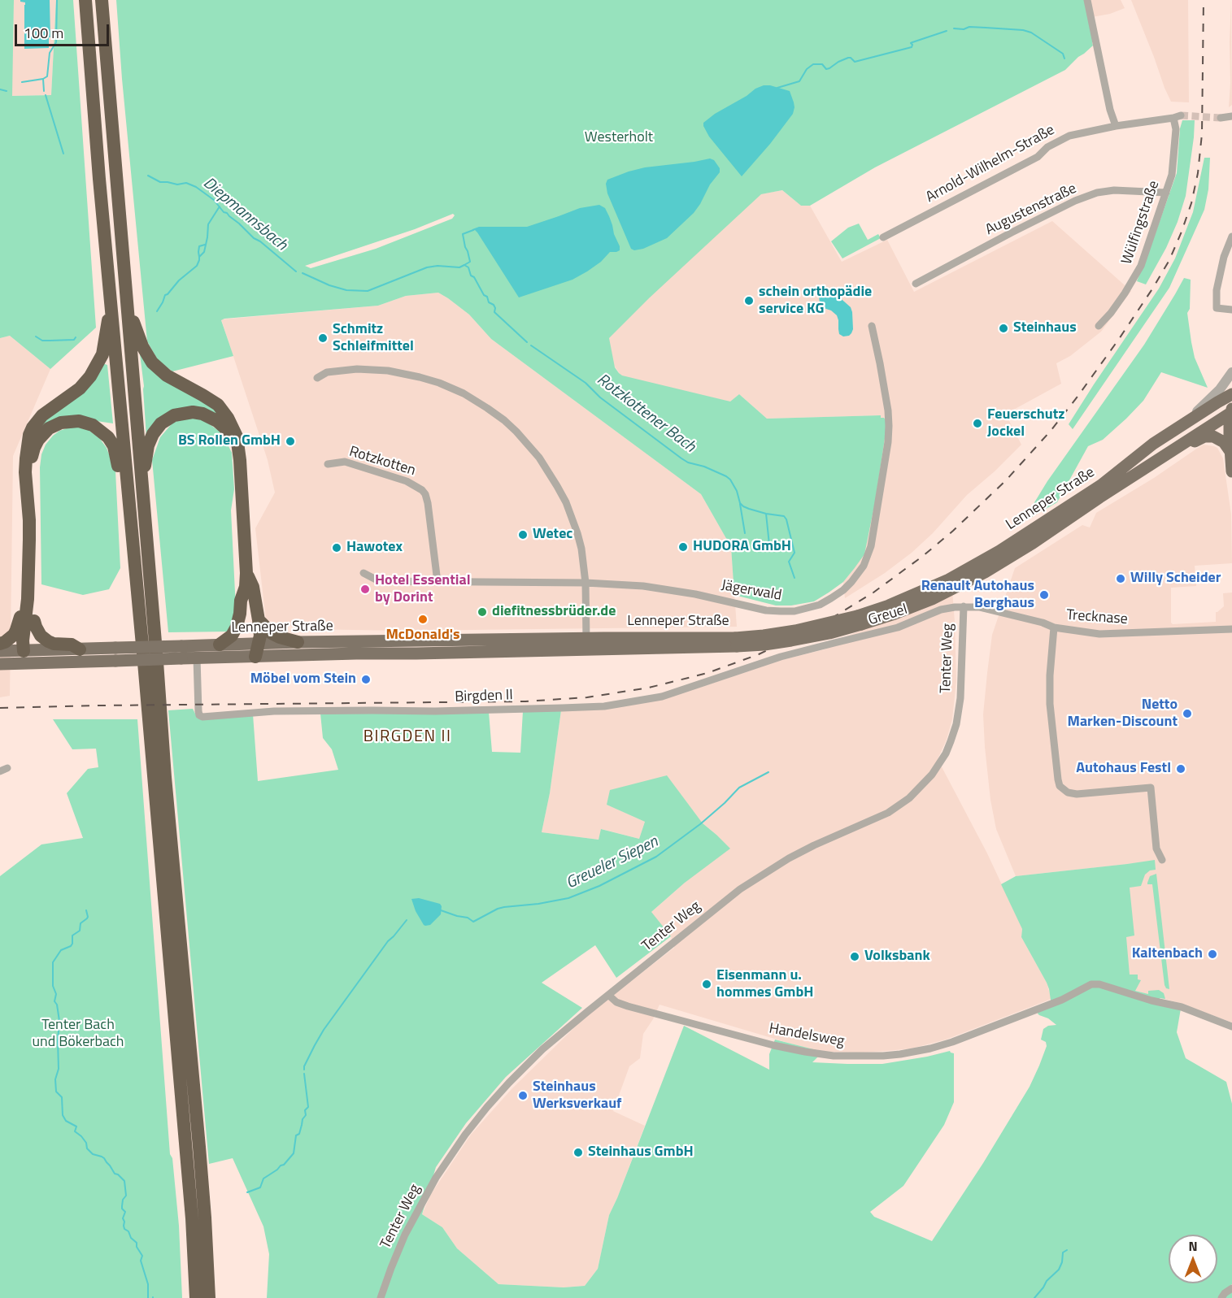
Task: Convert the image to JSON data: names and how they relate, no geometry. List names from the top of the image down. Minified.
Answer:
{"streets":{"main road":["Lenneper Straße"],"street":["Arnold-Wilhelm-Straße","Augustenstraße","Wülfingstraße","Rotzkotten","Jägerwald","Greuel","Trecknase","Tenter Weg","Birgden II","Handelsweg"]},"crossings":[["Arnold-Wilhelm-Straße","Wülfingstraße"],["Augustenstraße","Wülfingstraße"],["Rotzkotten","Jägerwald"],["Lenneper Straße","Birgden II"],["Greuel","Trecknase"],["Greuel","Tenter Weg"],["Greuel","Birgden II"],["Trecknase","Tenter Weg"],["Tenter Weg","Handelsweg"]],"districts":["BIRGDEN II"],"water":["Diepmannsbach","Rotzkottener Bach","Greueler Siepen"],"parks":["Westerholt","Tenter Bach und Bökerbach"],"places":["schein orthopädie service KG","Steinhaus","Schmitz Schleifmittel","Feuerschutz Jockel","BS Rollen GmbH","Wetec","HUDORA GmbH","Hawotex","Willy Scheider","Hotel Essential by Dorint","Renault Autohaus Berghaus","diefitnessbrüder.de","McDonald's","Möbel vom Stein","Netto Marken-Discount","Autohaus Festl","Kaltenbach","Volksbank","Eisenmann u. hommes GmbH","Steinhaus Werksverkauf","Steinhaus GmbH"],"scale_bar":"100 m","north":"top"}
